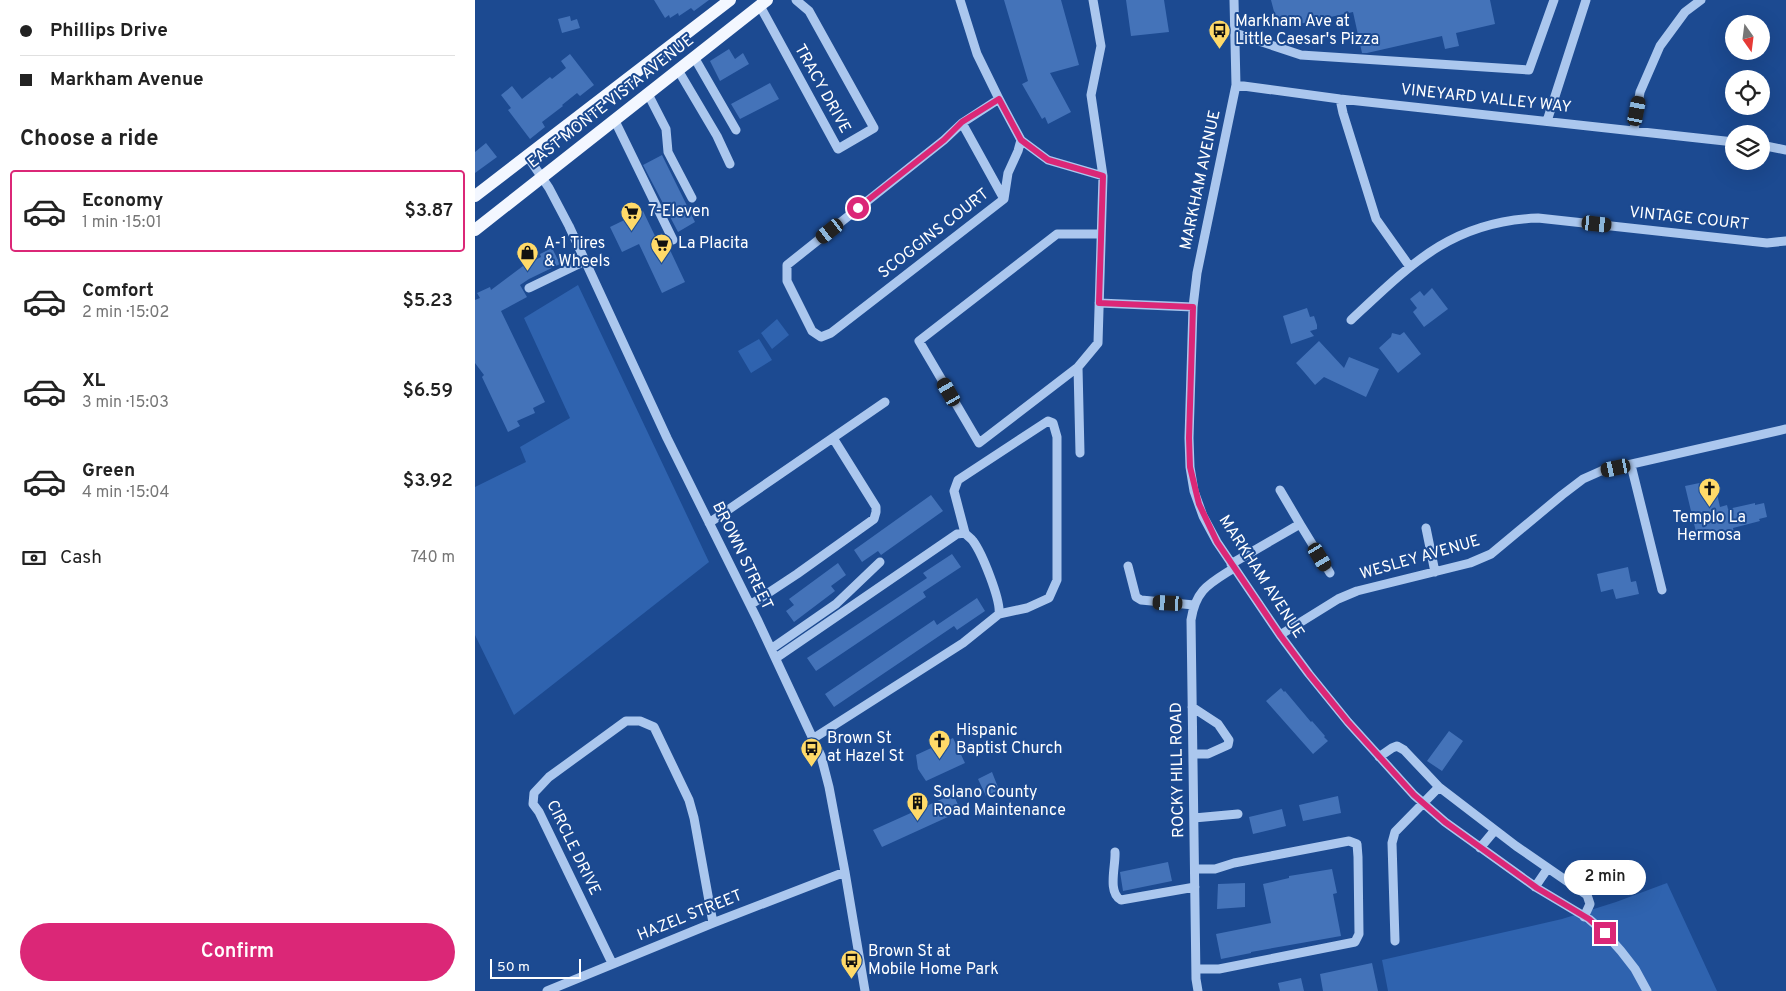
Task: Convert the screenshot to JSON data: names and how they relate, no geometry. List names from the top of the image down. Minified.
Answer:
{"streets":{"main road":["EAST MONTE VISTA AVENUE"],"street":["TRACY DRIVE","VINEYARD VALLEY WAY","MARKHAM AVENUE","VINTAGE COURT","SCOGGINS COURT","BROWN STREET","WESLEY AVENUE","ROCKY HILL ROAD","CIRCLE DRIVE","HAZEL STREET"]},"crossings":[["TRACY DRIVE","EAST MONTE VISTA AVENUE"],["VINEYARD VALLEY WAY","MARKHAM AVENUE"],["EAST MONTE VISTA AVENUE","BROWN STREET"],["MARKHAM AVENUE","WESLEY AVENUE"],["MARKHAM AVENUE","ROCKY HILL ROAD"],["BROWN STREET","HAZEL STREET"],["CIRCLE DRIVE","HAZEL STREET"]],"places":{"bus stop":["Markham Ave at Little Caesar's Pizza","Brown St at Hazel St","Brown St at Mobile Home Park"],"supermarket":["7-Eleven","La Placita"],"shop":["A-1 Tires & Wheels"],"church":["Templo La Hermosa","Hispanic Baptist Church"],"building":["Solano County Road Maintenance"]},"scale_bar":"50 m","north":"bottom","page":{"banner":["Phillips Drive","Markham Avenue"],"heading":"Choose a ride","list":[{"name":"Economy","note":"1 min · 15:01","value":"$3.87"},{"name":"Comfort","note":"2 min · 15:02","value":"$5.23"},{"name":"XL","note":"3 min · 15:03","value":"$6.59"},{"name":"Green","note":"4 min · 15:04","value":"$3.92"}],"pay":["Cash","740 m"],"bubble":"2 min","buttons":"Confirm","scale":"50 m"}}
